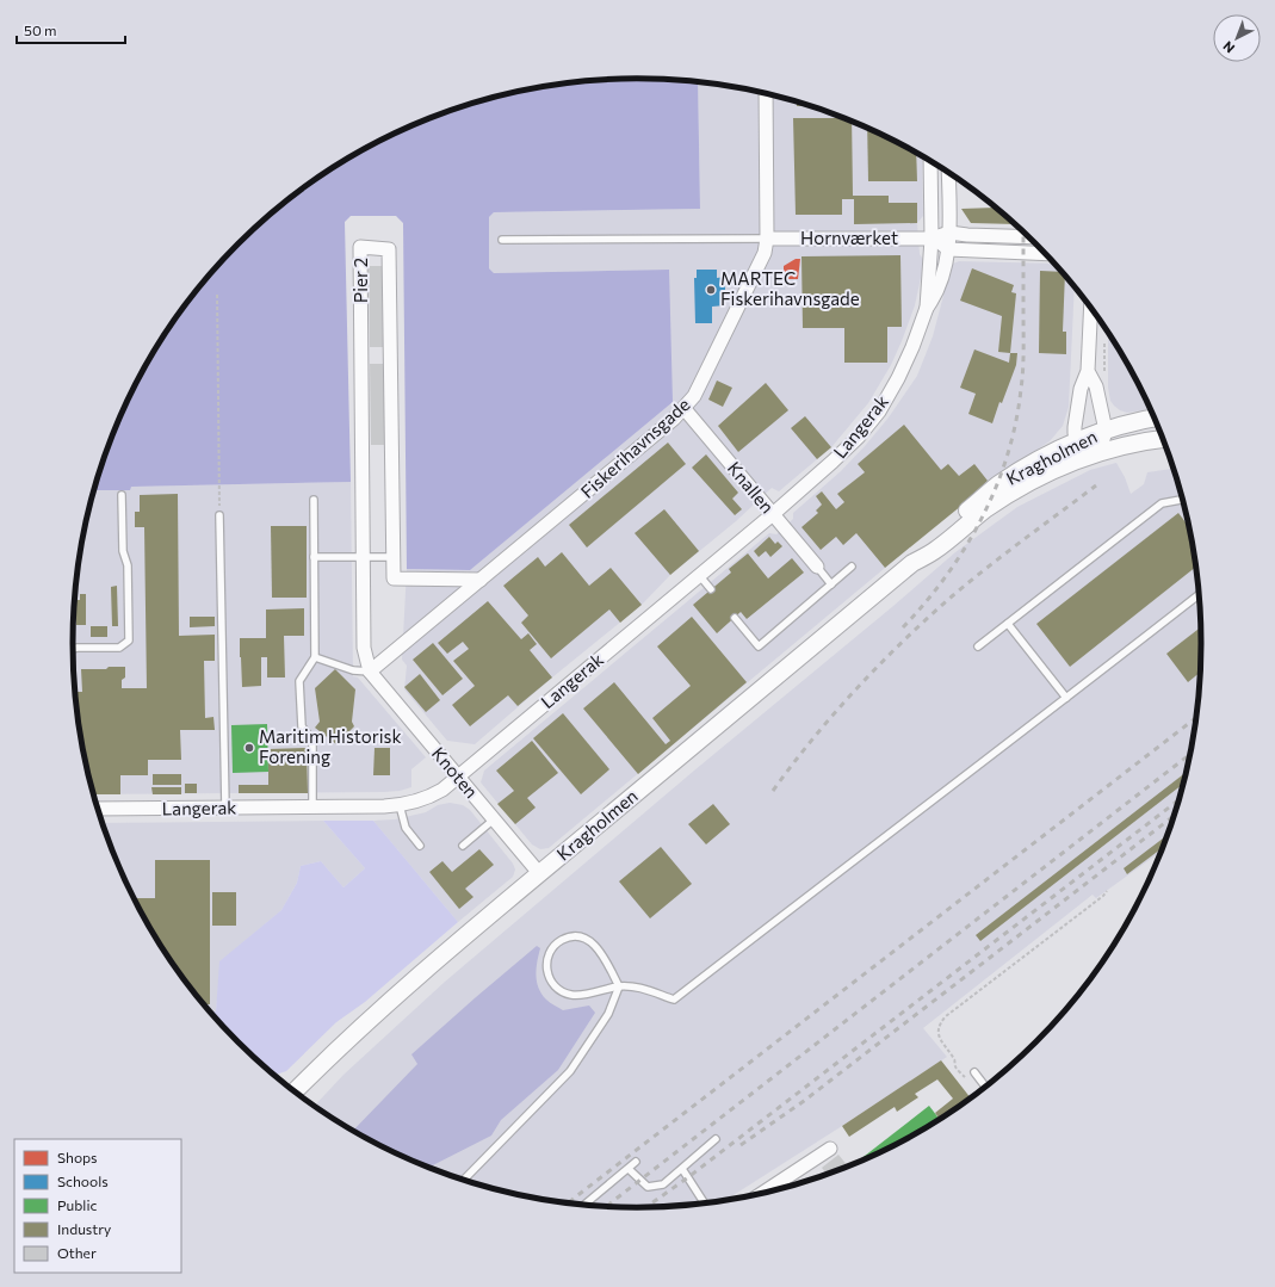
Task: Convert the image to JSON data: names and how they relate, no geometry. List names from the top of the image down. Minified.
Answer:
{"streets":{"street":["Hornværket","Pier 2","Langerak","Fiskerihavnsgade","Kragholmen","Knallen","Knoten"]},"crossings":[["Hornværket","Langerak"],["Hornværket","Fiskerihavnsgade"],["Pier 2","Fiskerihavnsgade"],["Pier 2","Knoten"],["Langerak","Knallen"],["Langerak","Knoten"],["Fiskerihavnsgade","Knallen"],["Fiskerihavnsgade","Knoten"],["Kragholmen","Knoten"]],"places":["MARTEC Fiskerihavnsgade","Maritim Historisk Forening"],"legend":["Shops","Schools","Public","Industry","Other"],"scale_bar":"50 m","north":"bottom left"}
